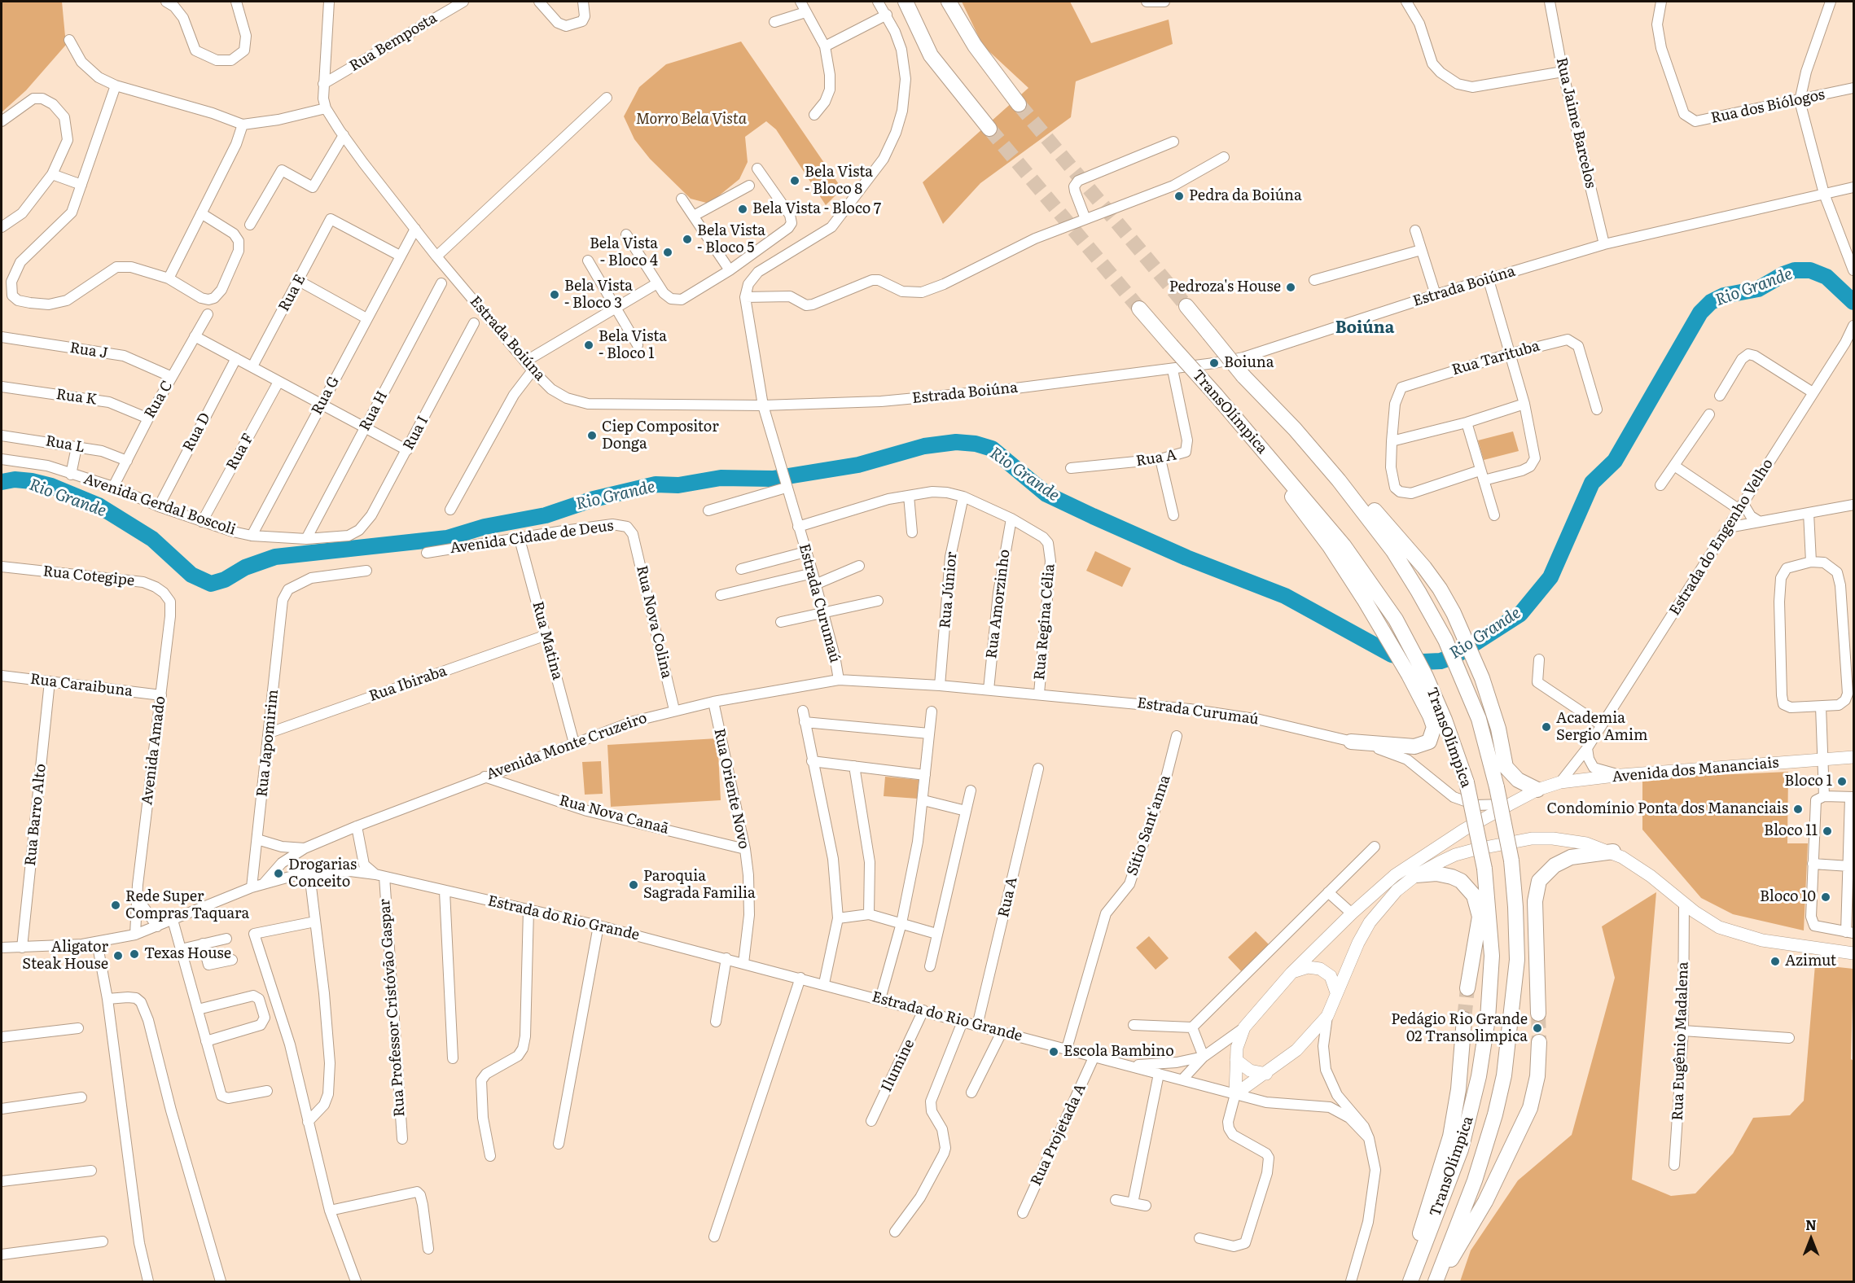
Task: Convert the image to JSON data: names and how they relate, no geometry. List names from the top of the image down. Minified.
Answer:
{"streets":{"highway":["TransOlímpica"],"main road":["Avenida dos Mananciais","Estrada do Rio Grande"],"street":["Rua Bemposta","Rua dos Biólogos","Rua Jaime Barcelos","Estrada Boiúna","Rua E","Rua J","Rua Tarituba","Rua G","Rua K","Rua C","Rua H","Rua D","Rua I","Rua L","Rua F","Rua A","Avenida Gerdal Boscoli","Avenida Cidade de Deus","Estrada do Engenho Velho","Rua Cotegipe","Rua Júnior","Estrada Curumaú","Rua Amorzinho","Rua Nova Colina","Rua Regina Célia","Rua Matina","Rua Ibiraba","Rua Caraibuna","Rua Japomirim","Avenida Monte Cruzeiro","Avenida Amado","Rua Oriente Novo","Rua Barro Alto","Rua Nova Canaã","Sítio Sant'anna","Rua Professor Cristóvão Gaspar","Rua Eugênio Madalena","Ilumine","Rua Projetada A"]},"crossings":[["Rua Bemposta","Estrada Boiúna"],["Rua Jaime Barcelos","Estrada Boiúna"],["Estrada Boiúna","Rua G"],["Estrada Boiúna","Rua A"],["Estrada Boiúna","Estrada Curumaú"],["Rua E","Rua G"],["Rua J","Rua C"],["Rua G","Avenida Gerdal Boscoli"],["Rua K","Rua C"],["Rua C","Rua L"],["Rua C","Avenida Gerdal Boscoli"],["Rua H","Avenida Gerdal Boscoli"],["Rua D","Avenida Gerdal Boscoli"],["Rua I","Avenida Gerdal Boscoli"],["Rua F","Avenida Gerdal Boscoli"],["Rua A","Estrada do Rio Grande"],["Avenida Cidade de Deus","Rua Nova Colina"],["Avenida Cidade de Deus","Rua Matina"],["Estrada do Engenho Velho","Avenida dos Mananciais"],["Rua Cotegipe","Avenida Amado"],["Rua Júnior","Estrada Curumaú"],["Estrada Curumaú","Rua Amorzinho"],["Estrada Curumaú","Rua Regina Célia"],["Estrada Curumaú","Avenida Monte Cruzeiro"],["Estrada Curumaú","Estrada do Rio Grande"],["Rua Amorzinho","Rua Regina Célia"],["Rua Nova Colina","Avenida Monte Cruzeiro"],["Rua Matina","Rua Ibiraba"],["Rua Matina","Avenida Monte Cruzeiro"],["Rua Ibiraba","Rua Japomirim"],["Rua Caraibuna","Avenida Amado"],["Rua Caraibuna","Rua Barro Alto"],["Rua Japomirim","Avenida Monte Cruzeiro"],["Avenida Monte Cruzeiro","Rua Oriente Novo"],["Avenida Monte Cruzeiro","Rua Nova Canaã"],["Avenida dos Mananciais","Estrada do Rio Grande"],["Rua Oriente Novo","Rua Nova Canaã"],["Rua Oriente Novo","Estrada do Rio Grande"],["Sítio Sant'anna","Estrada do Rio Grande"],["Estrada do Rio Grande","Rua Professor Cristóvão Gaspar"],["Estrada do Rio Grande","Ilumine"],["Estrada do Rio Grande","Rua Projetada A"]],"districts":["Boiúna"],"water":["Rio Grande"],"parks":["Morro Bela Vista"],"places":["Bela Vista - Bloco 8","Pedra da Boiúna","Bela Vista - Bloco 7","Bela Vista - Bloco 5","Bela Vista - Bloco 4","Pedroza's House","Bela Vista - Bloco 3","Bela Vista - Bloco 1","Boiuna","Ciep Compositor Donga","Academia Sergio Amim","Bloco 1","Condomínio Ponta dos Mananciais","Bloco 11","Drogarias Conceito","Paroquia Sagrada Familia","Bloco 10","Rede Super Compras Taquara","Texas House","Aligator Steak House","Azimut","Pedágio Rio Grande 02 Transolimpica","Escola Bambino"],"north":"top"}
